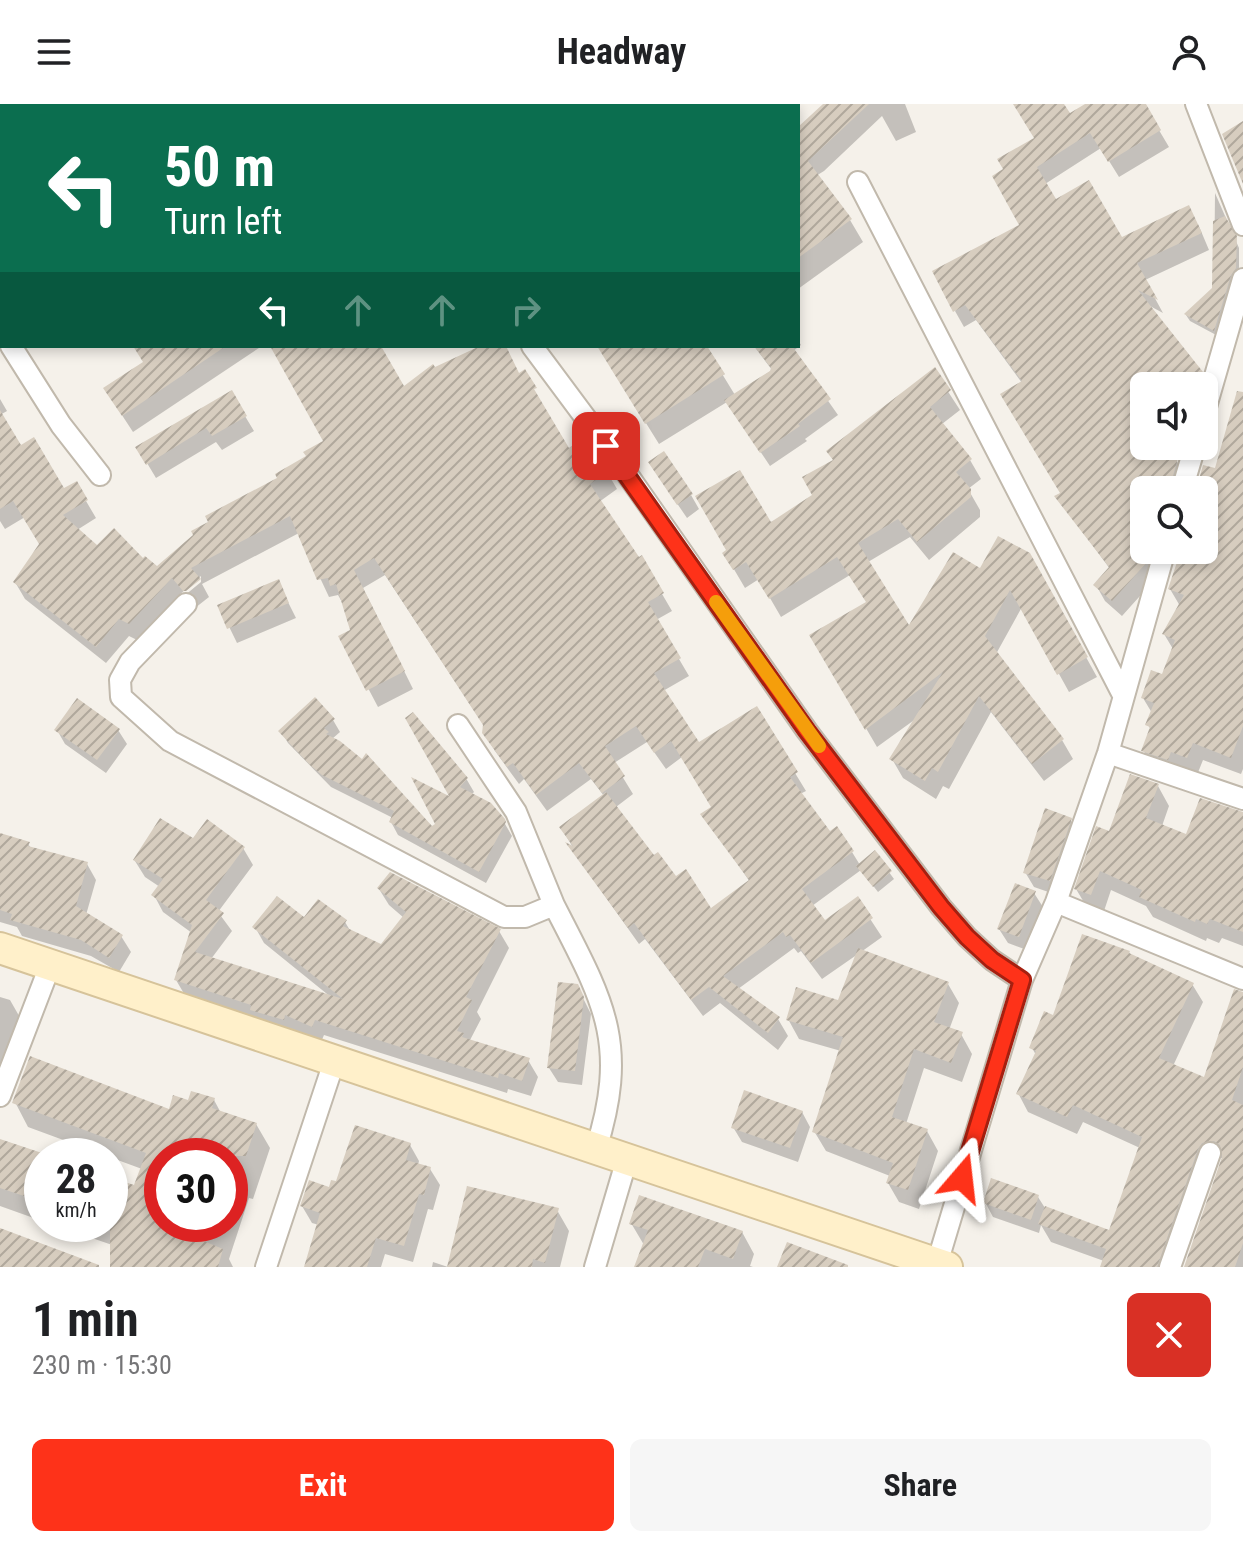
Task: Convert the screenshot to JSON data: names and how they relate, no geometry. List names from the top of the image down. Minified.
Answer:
{"page":{"header":"Headway","turn":["50 m","Turn left"],"speed":"28 km/h","limit":"30","heading":["1 min","230 m · 15:30"],"buttons":["Exit","Share"]}}
